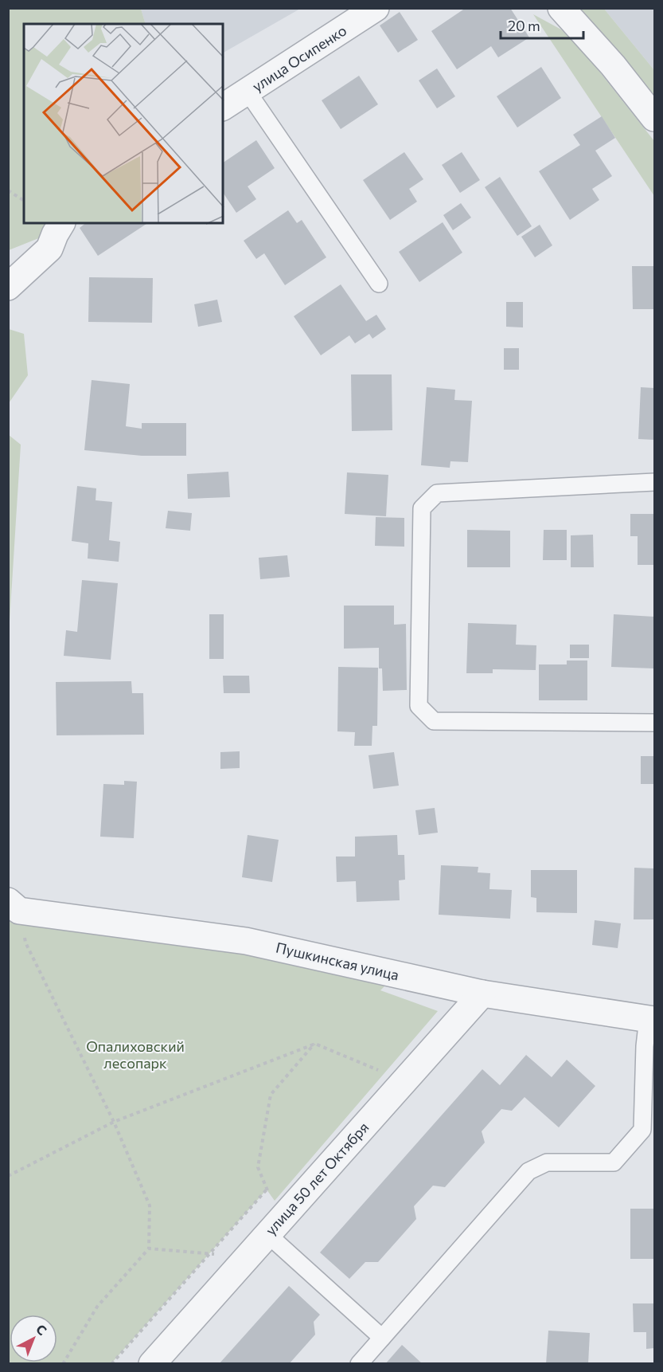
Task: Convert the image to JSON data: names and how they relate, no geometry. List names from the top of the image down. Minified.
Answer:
{"streets":{"street":["улица Осипенко","Пушкинская улица","улица 50 лет Октября"]},"crossings":[["Пушкинская улица","улица 50 лет Октября"]],"parks":["Опалиховский лесопарк"],"scale_bar":"20 m","north":"top right"}
